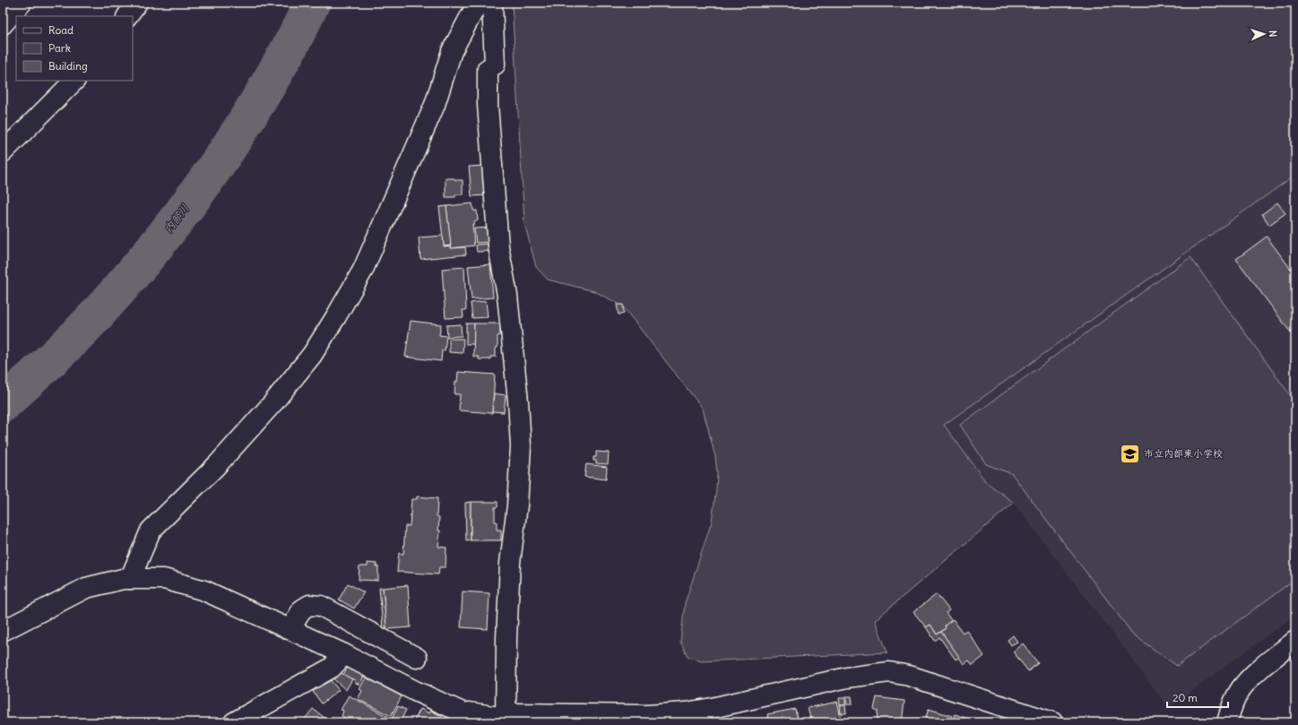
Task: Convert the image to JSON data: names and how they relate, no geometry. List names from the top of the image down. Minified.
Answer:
{"water":["内部川"],"places":{"school or university":["市立内部東小学校"]},"legend":["Road","Park","Building"],"scale_bar":"20 m","north":"right"}
